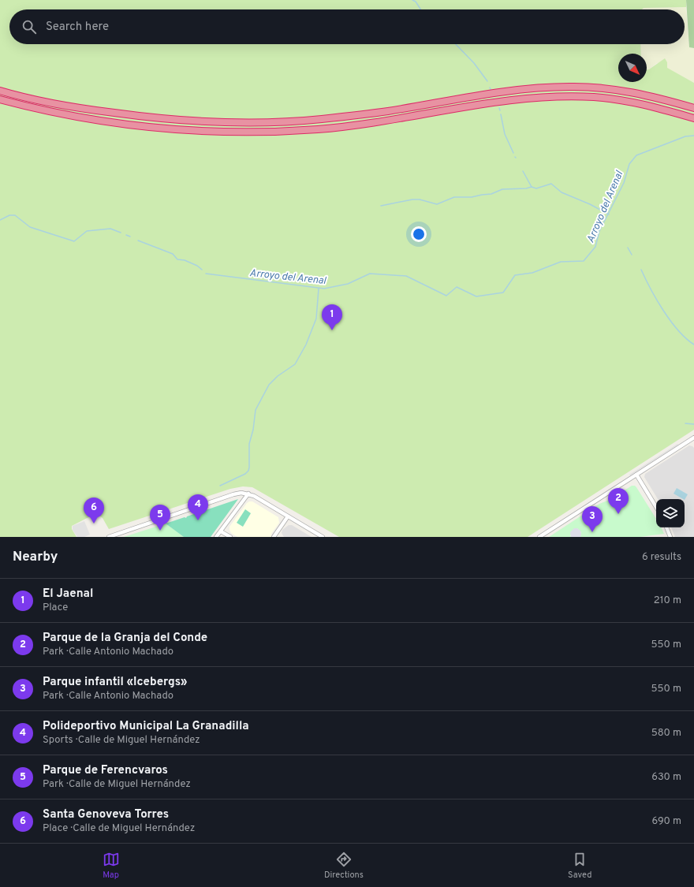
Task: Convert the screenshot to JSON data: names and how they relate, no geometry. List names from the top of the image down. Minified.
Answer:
{"water":["Arroyo del Arenal"],"north":"bottom right","page":{"search":"Search here","pins":["1","2","4","6","5","3"],"heading":["Nearby","6 results"],"list":[{"mark":"1","name":"El Jaenal","note":"Place","value":"210 m"},{"mark":"2","name":"Parque de la Granja del Conde","note":"Park · Calle Antonio Machado","value":"550 m"},{"mark":"3","name":"Parque infantil «Icebergs»","note":"Park · Calle Antonio Machado","value":"550 m"},{"mark":"4","name":"Polideportivo Municipal La Granadilla","note":"Sports · Calle de Miguel Hernández","value":"580 m"},{"mark":"5","name":"Parque de Ferencvaros","note":"Park · Calle de Miguel Hernández","value":"630 m"},{"mark":"6","name":"Santa Genoveva Torres","note":"Place · Calle de Miguel Hernández","value":"690 m"}],"nav":["Map","Directions","Saved"]}}
